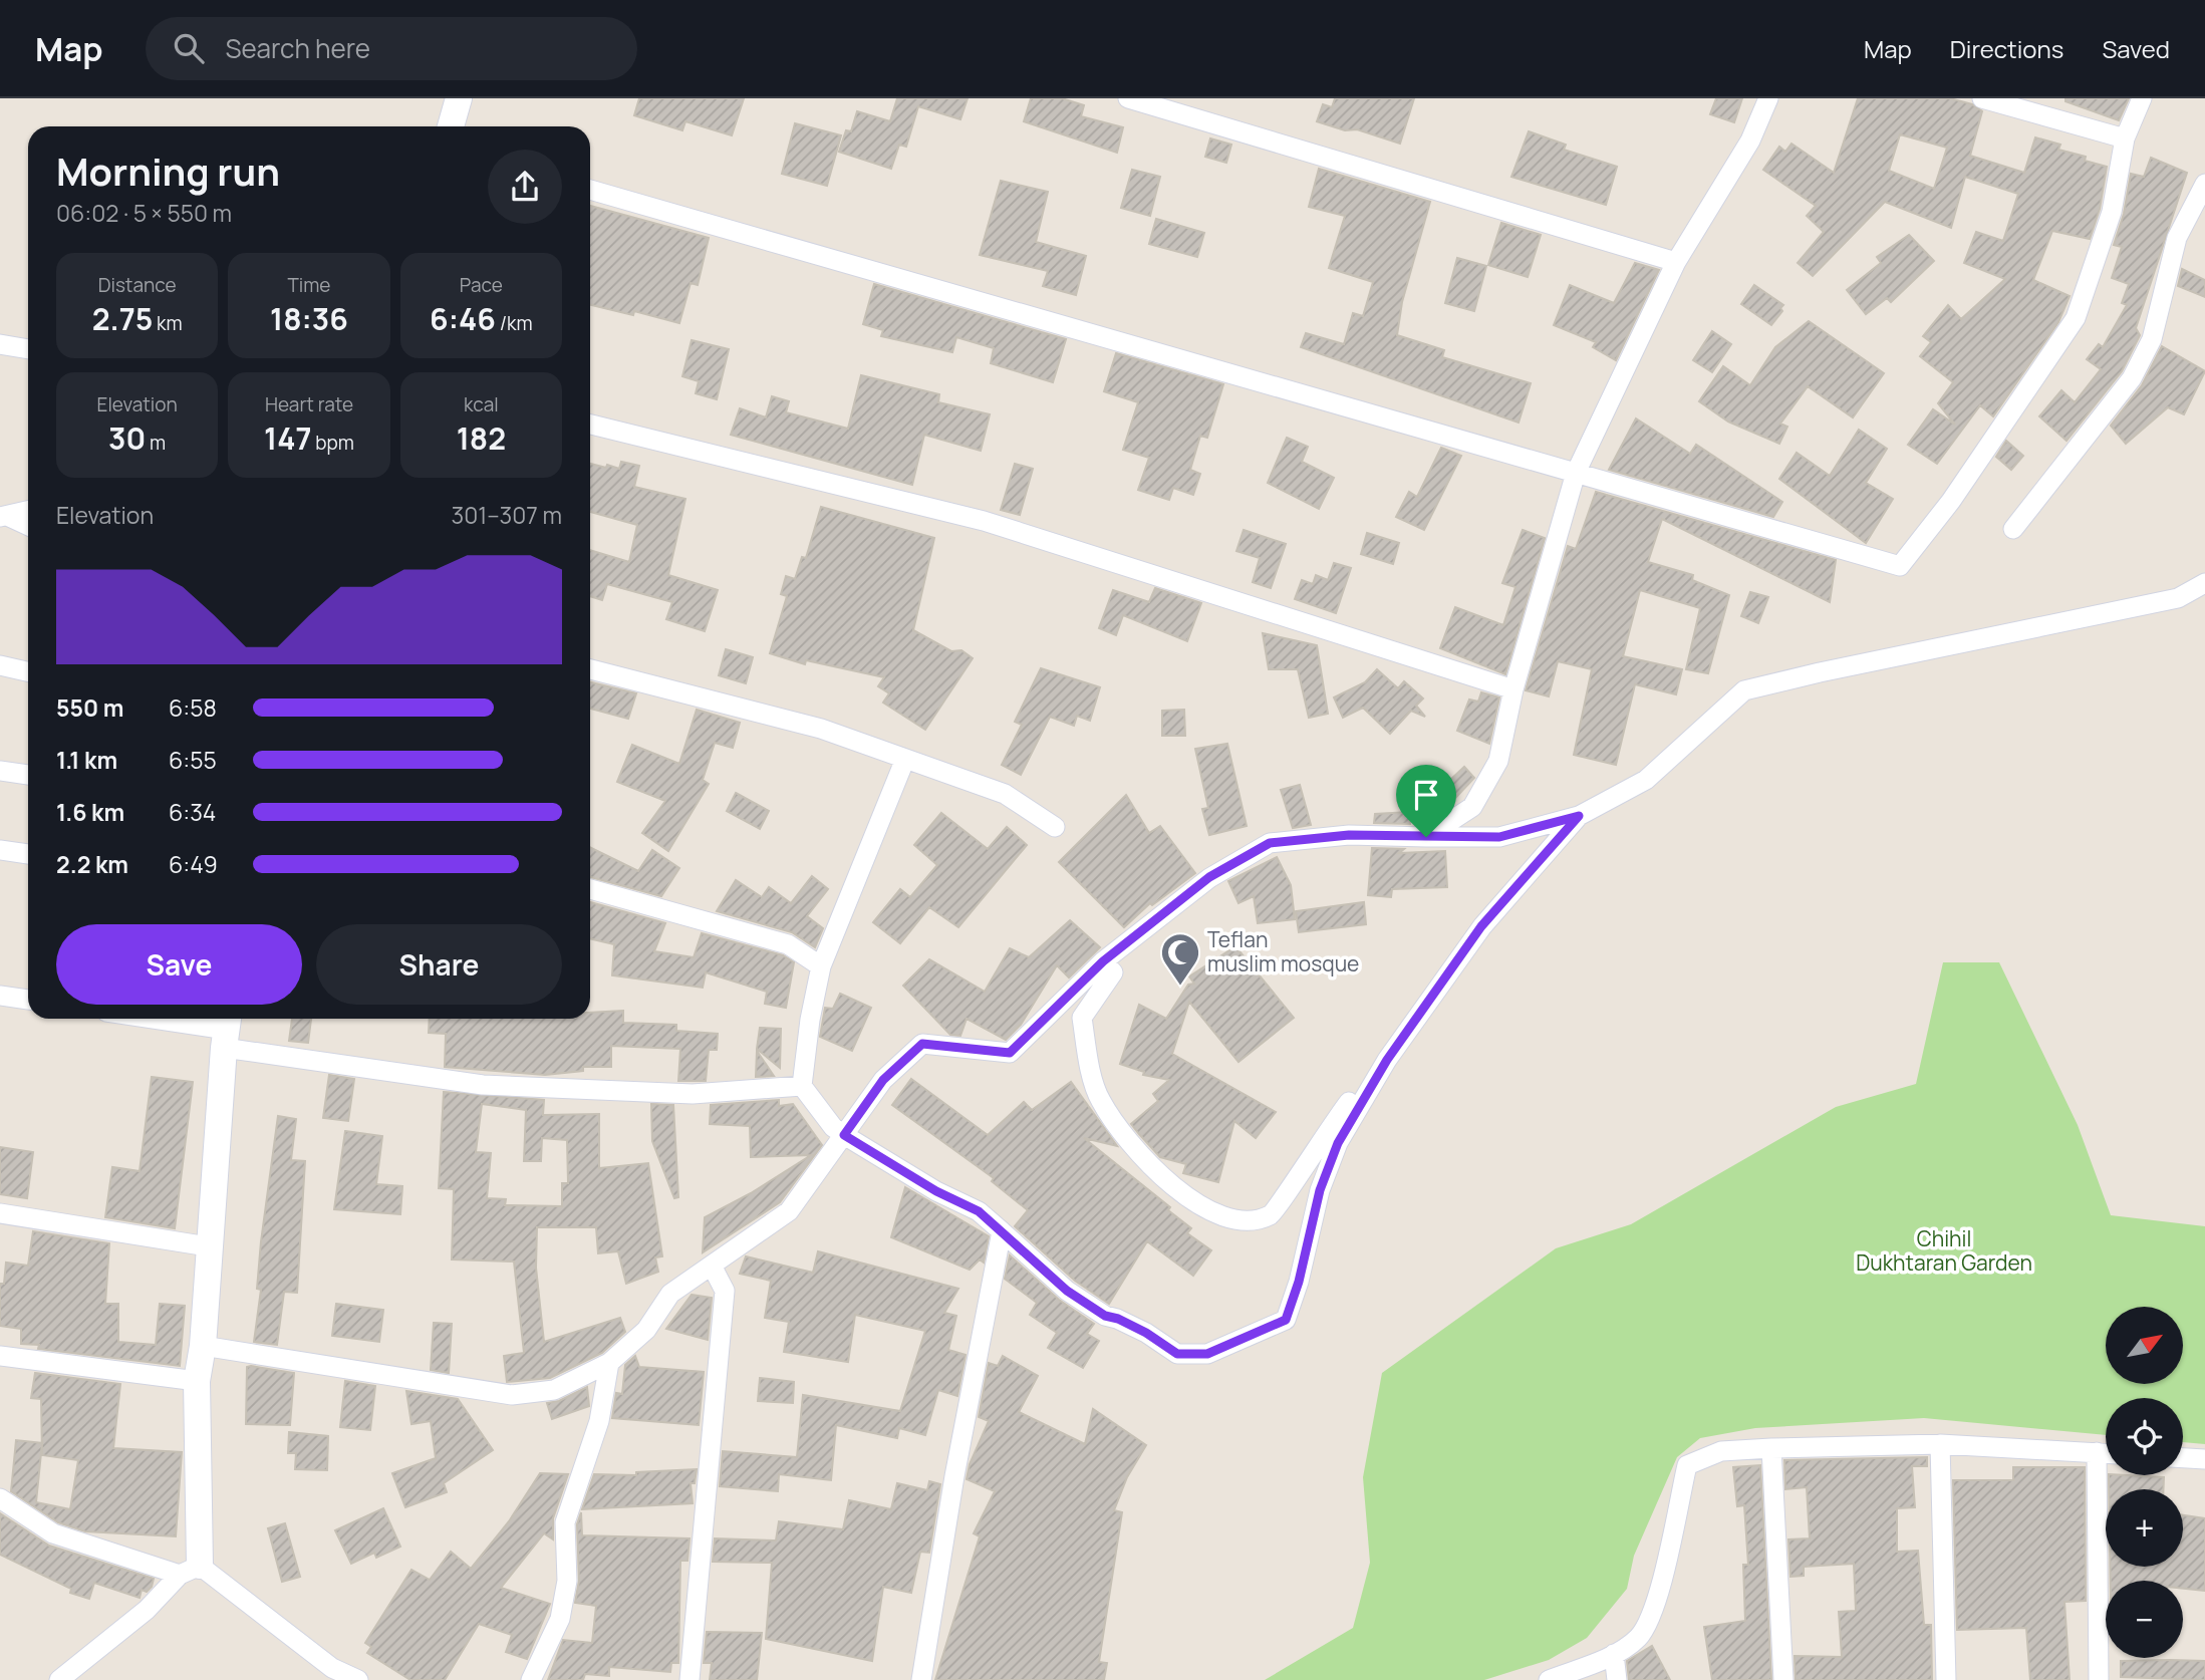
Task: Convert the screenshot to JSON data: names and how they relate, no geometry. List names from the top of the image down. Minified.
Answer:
{"parks":["Chihil Dukhtaran Garden"],"places":{"mosque":["Teflan muslim mosque"]},"north":"top right","page":{"header":"Map","search":"Search here","nav":["Map","Directions","Saved"],"heading":["Morning run","06:02 · 5 × 550 m"],"stats":[["Distance","2.75 km"],["Time","18:36"],["Pace","6:46 /km"],["Elevation","30 m"],["Heart rate","147 bpm"],["kcal","182"]],"chart":["Elevation","301–307 m"],"list":[{"name":"550 m","note":"6:58"},{"name":"1.1 km","note":"6:55"},{"name":"1.6 km","note":"6:34"},{"name":"2.2 km","note":"6:49"}],"buttons":["Save","Share"],"map_buttons":["+","−"]}}
